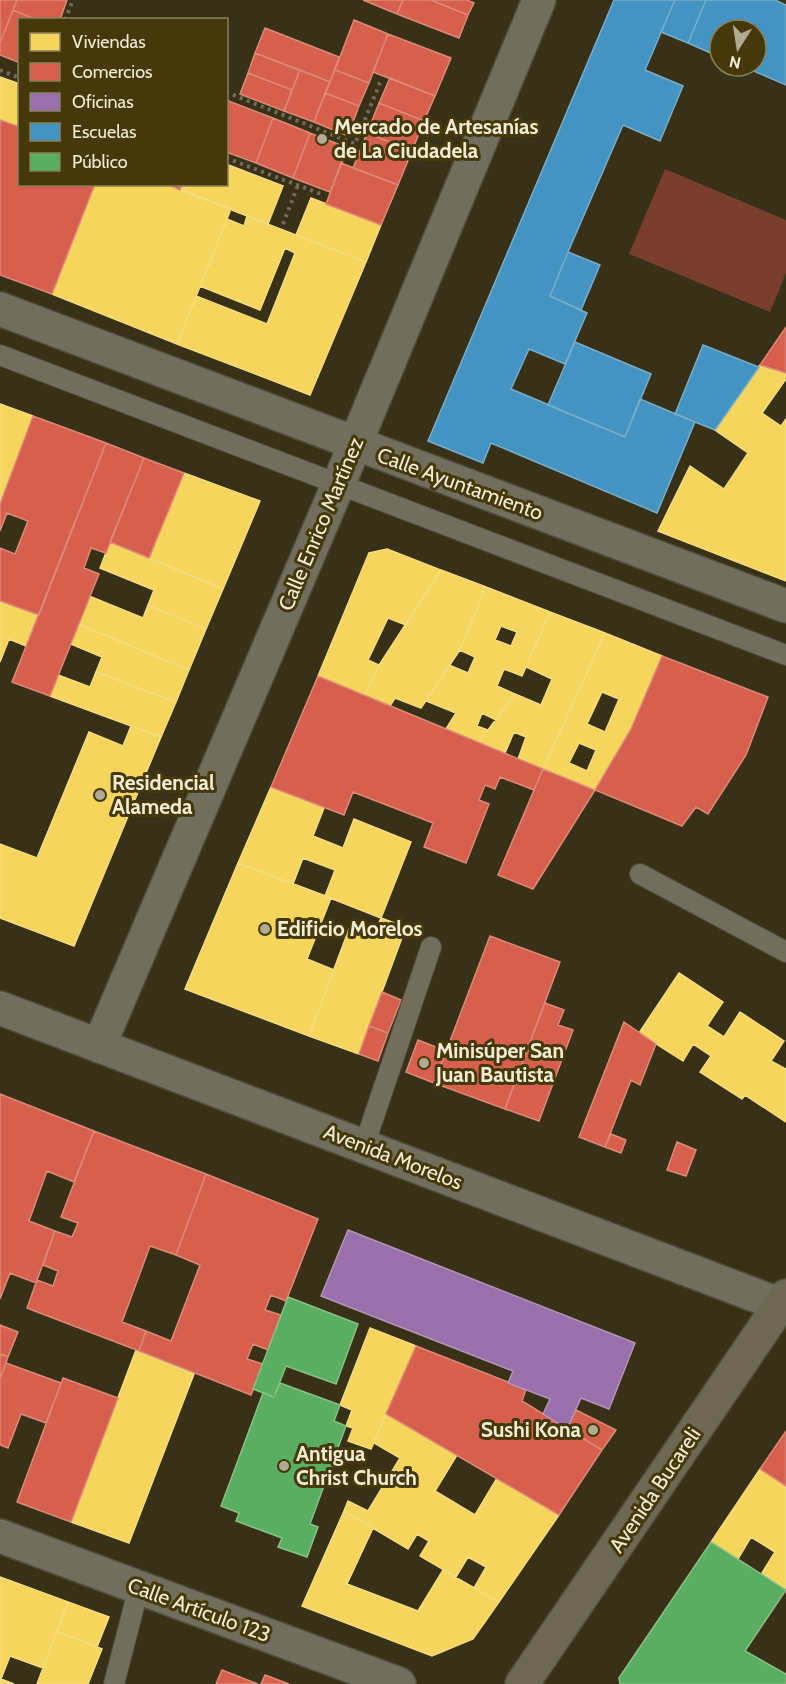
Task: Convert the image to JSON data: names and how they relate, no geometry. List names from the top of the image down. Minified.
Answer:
{"streets":{"main road":["Avenida Bucareli"],"street":["Calle Ayuntamiento","Calle Enrico Martínez","Avenida Morelos","Calle Artículo 123"]},"crossings":[["Calle Ayuntamiento","Calle Enrico Martínez"],["Calle Enrico Martínez","Avenida Morelos"],["Avenida Morelos","Avenida Bucareli"]],"places":["Mercado de Artesanías de La Ciudadela","Residencial Alameda","Edificio Morelos","Minisúper San Juan Bautista","Sushi Kona","Antigua Christ Church"],"legend":["Viviendas","Comercios","Oficinas","Escuelas","Público"],"north":"bottom"}
